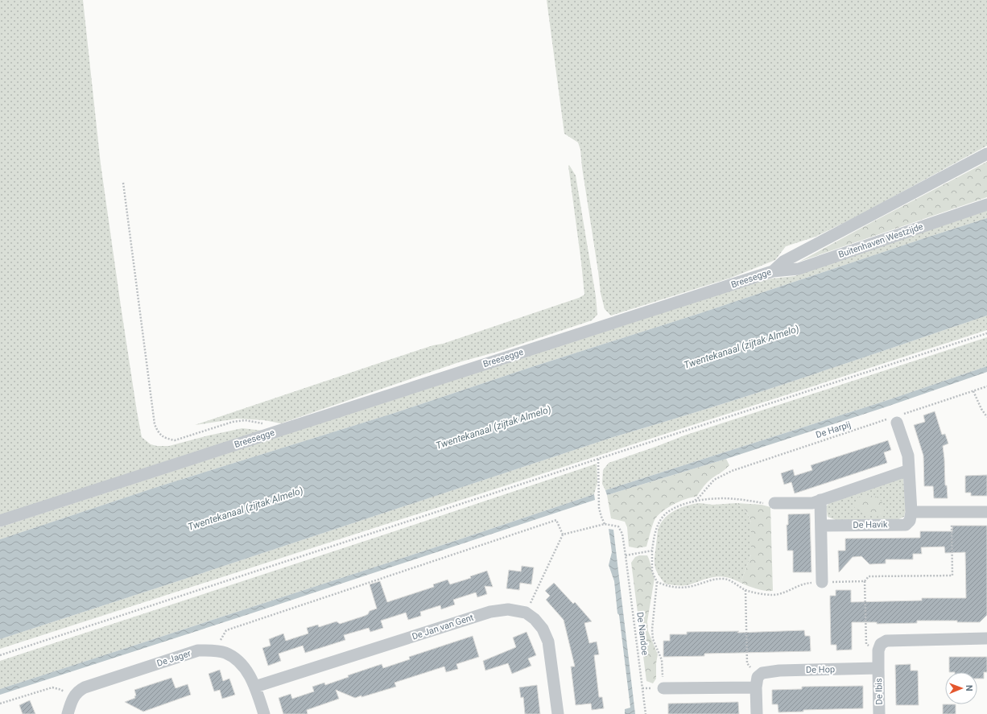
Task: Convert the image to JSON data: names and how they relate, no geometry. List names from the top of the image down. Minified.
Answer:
{"streets":{"street":["Buitenhaven Westzijde","Breesegge","De Havik","De Jan van Gent","De Jager","De Hop","De Ibis"],"path":["De Harpij","De Nandoe"]},"crossings":[["Buitenhaven Westzijde","Breesegge"],["De Jan van Gent","De Jager"],["De Hop","De Ibis"]],"water":["Twentekanaal (zijtak Almelo)"],"north":"right"}
